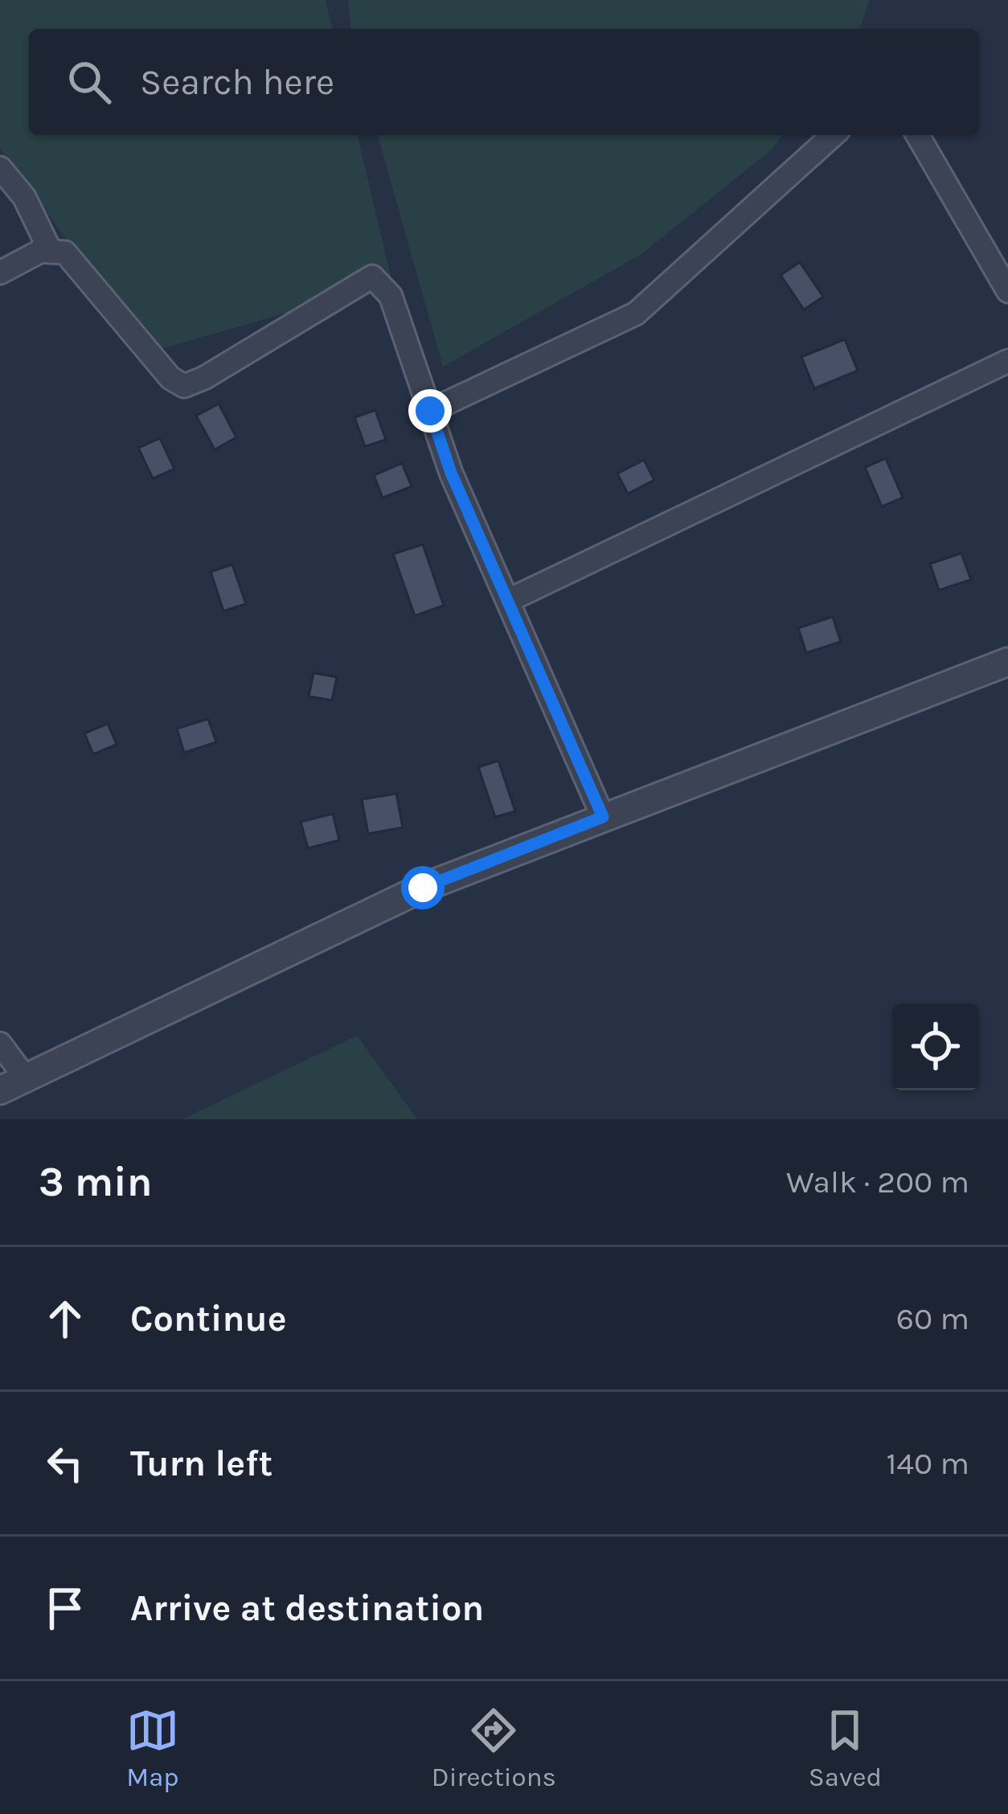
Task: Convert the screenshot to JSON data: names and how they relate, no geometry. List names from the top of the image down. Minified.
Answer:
{"page":{"search":"Search here","heading":["3 min","Walk · 200 m"],"list":[["Continue","60 m"],["Turn left","140 m"],"Arrive at destination"],"nav":["Map","Directions","Saved"]}}
